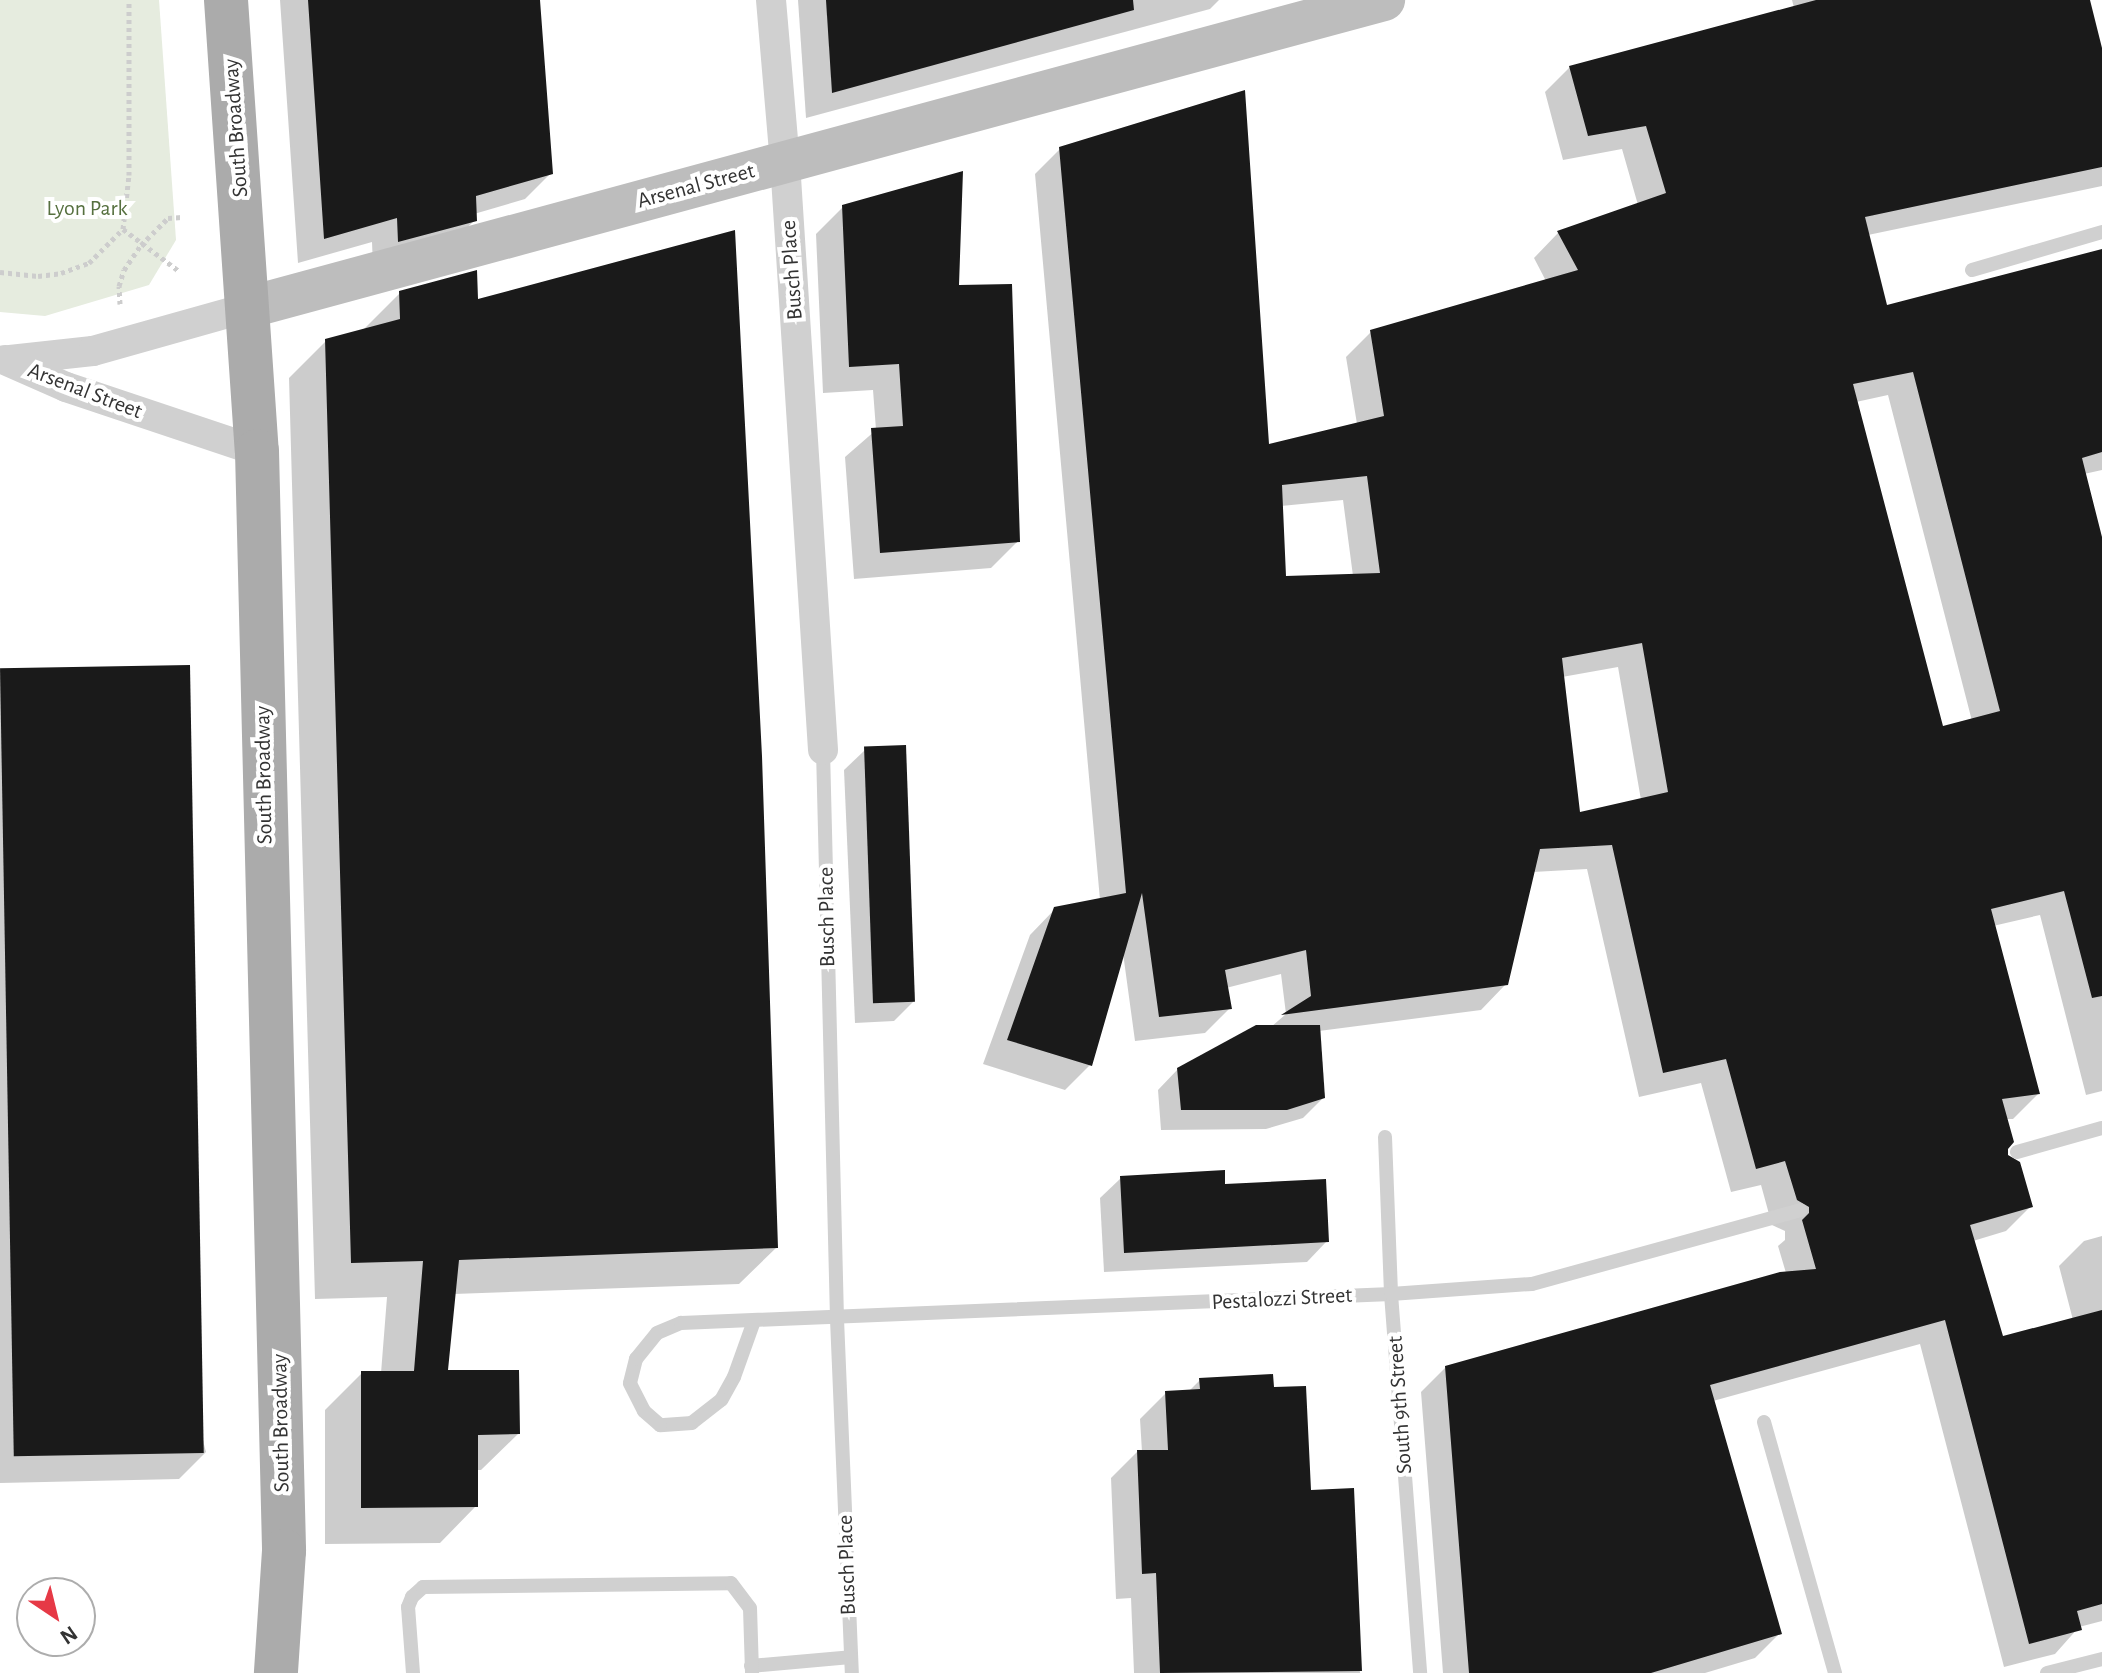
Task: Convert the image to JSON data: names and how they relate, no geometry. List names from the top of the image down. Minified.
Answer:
{"streets":{"main road":["South Broadway","Arsenal Street"],"street":["Busch Place"],"lane":["Pestalozzi Street","South 9th Street"]},"crossings":[["South Broadway","Arsenal Street"],["Arsenal Street","Busch Place"],["Busch Place","Pestalozzi Street"],["Pestalozzi Street","South 9th Street"]],"parks":["Lyon Park"],"north":"bottom right"}
